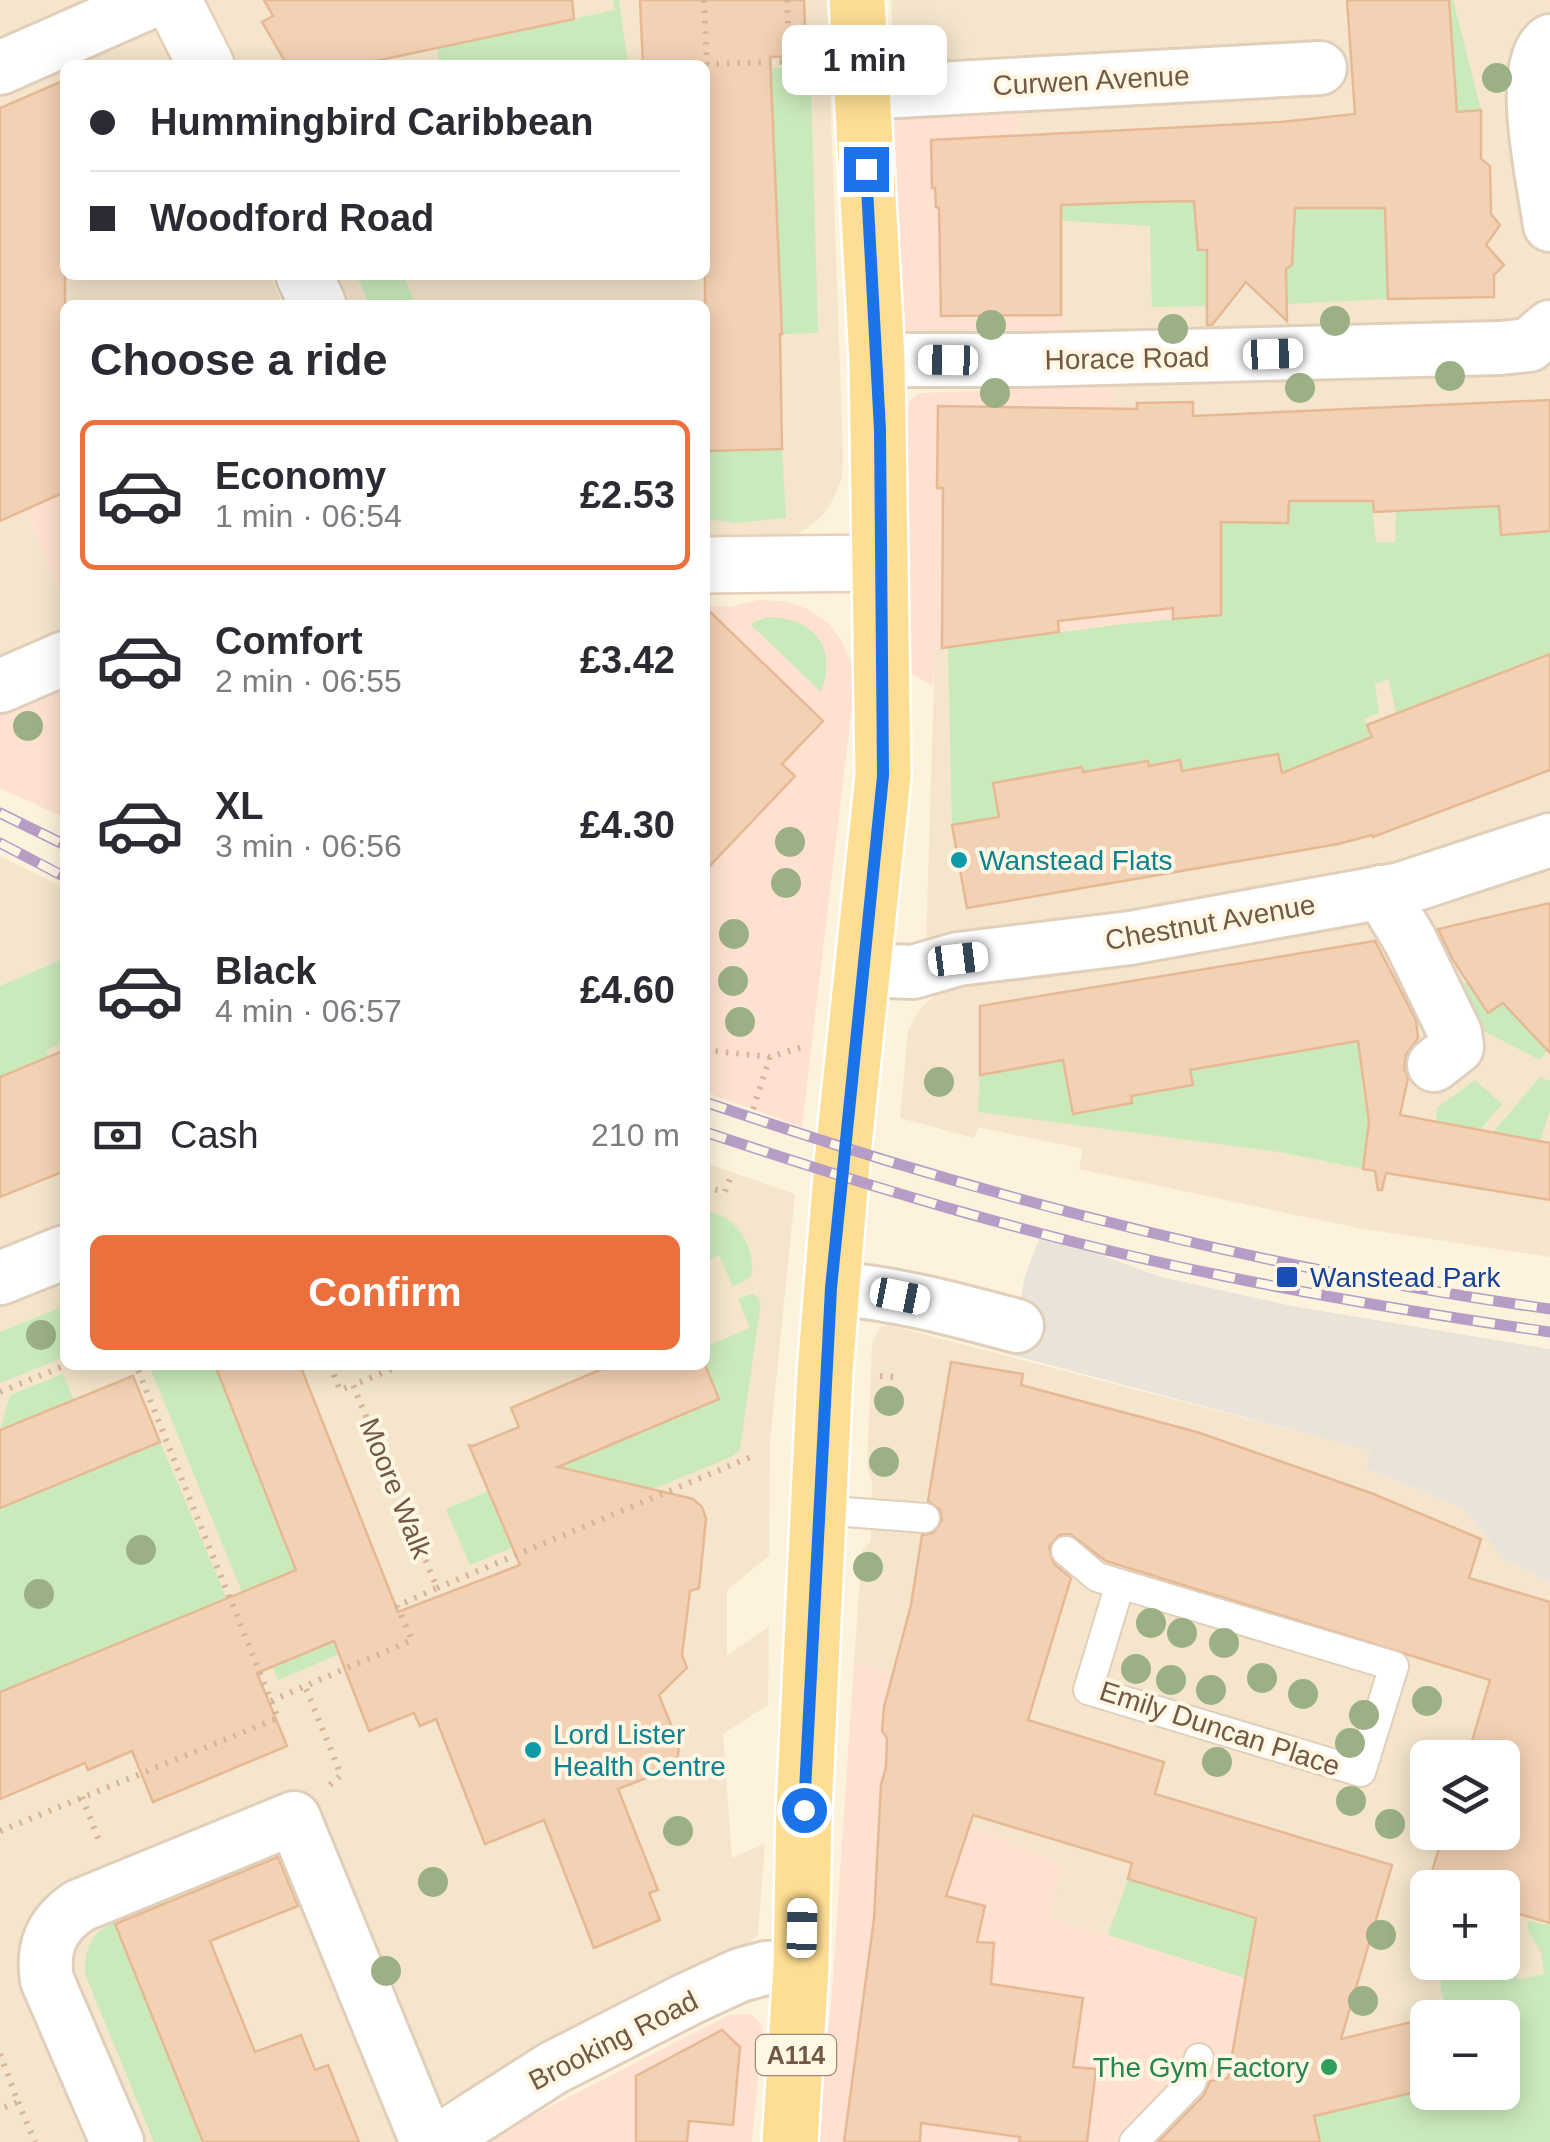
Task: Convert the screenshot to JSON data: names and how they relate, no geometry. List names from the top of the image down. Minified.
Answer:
{"streets":{"main road":["A114"],"street":["Curwen Avenue","Horace Road","Chestnut Avenue","Brooking Road"],"lane":["Emily Duncan Place"],"path":["Moore Walk"]},"crossings":[["Curwen Avenue","A114"],["Horace Road","A114"],["Chestnut Avenue","A114"],["Brooking Road","A114"]],"places":{"other":["Wanstead Flats","Lord Lister Health Centre","The Gym Factory"],"transit":["Wanstead Park"]},"page":{"bubble":"1 min","banner":["Hummingbird Caribbean","Woodford Road"],"heading":"Choose a ride","list":[{"name":"Economy","note":"1 min · 06:54","value":"£2.53"},{"name":"Comfort","note":"2 min · 06:55","value":"£3.42"},{"name":"XL","note":"3 min · 06:56","value":"£4.30"},{"name":"Black","note":"4 min · 06:57","value":"£4.60"}],"pay":["Cash","210 m"],"buttons":"Confirm","map_buttons":["+","−"]}}
